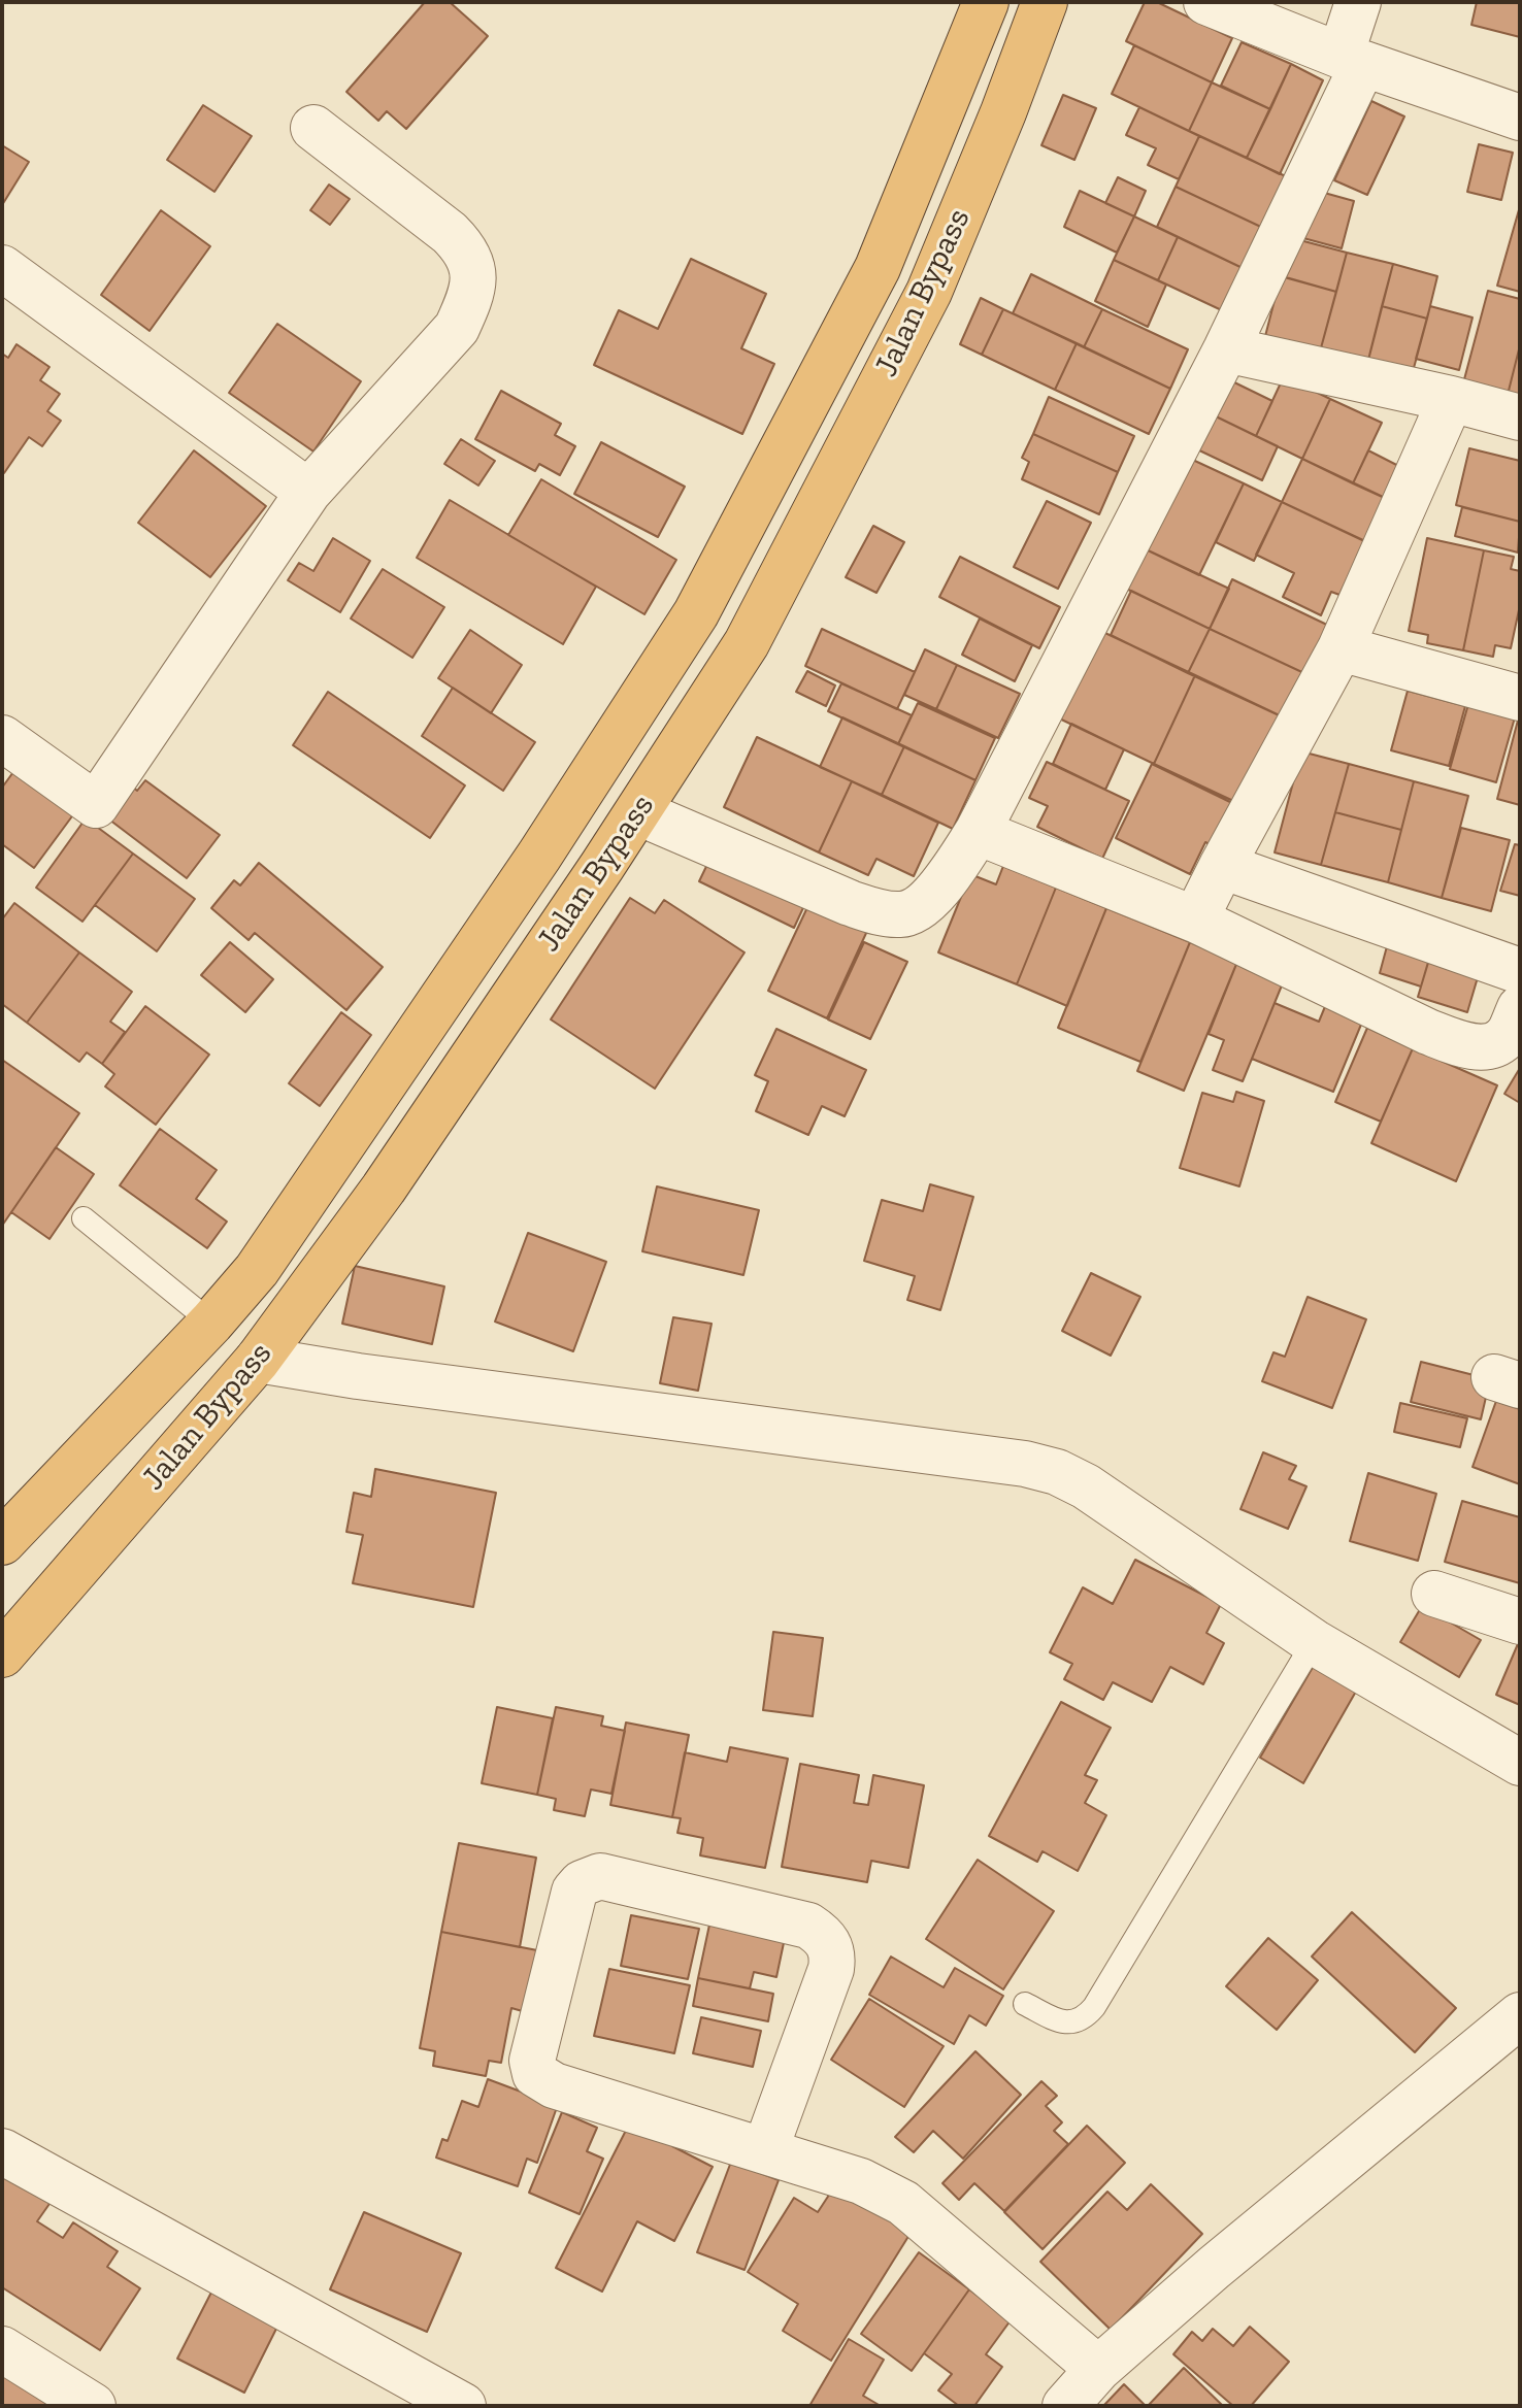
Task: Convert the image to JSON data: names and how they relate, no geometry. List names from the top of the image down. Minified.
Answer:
{"streets":{"highway":["Jalan Bypass"]}}
